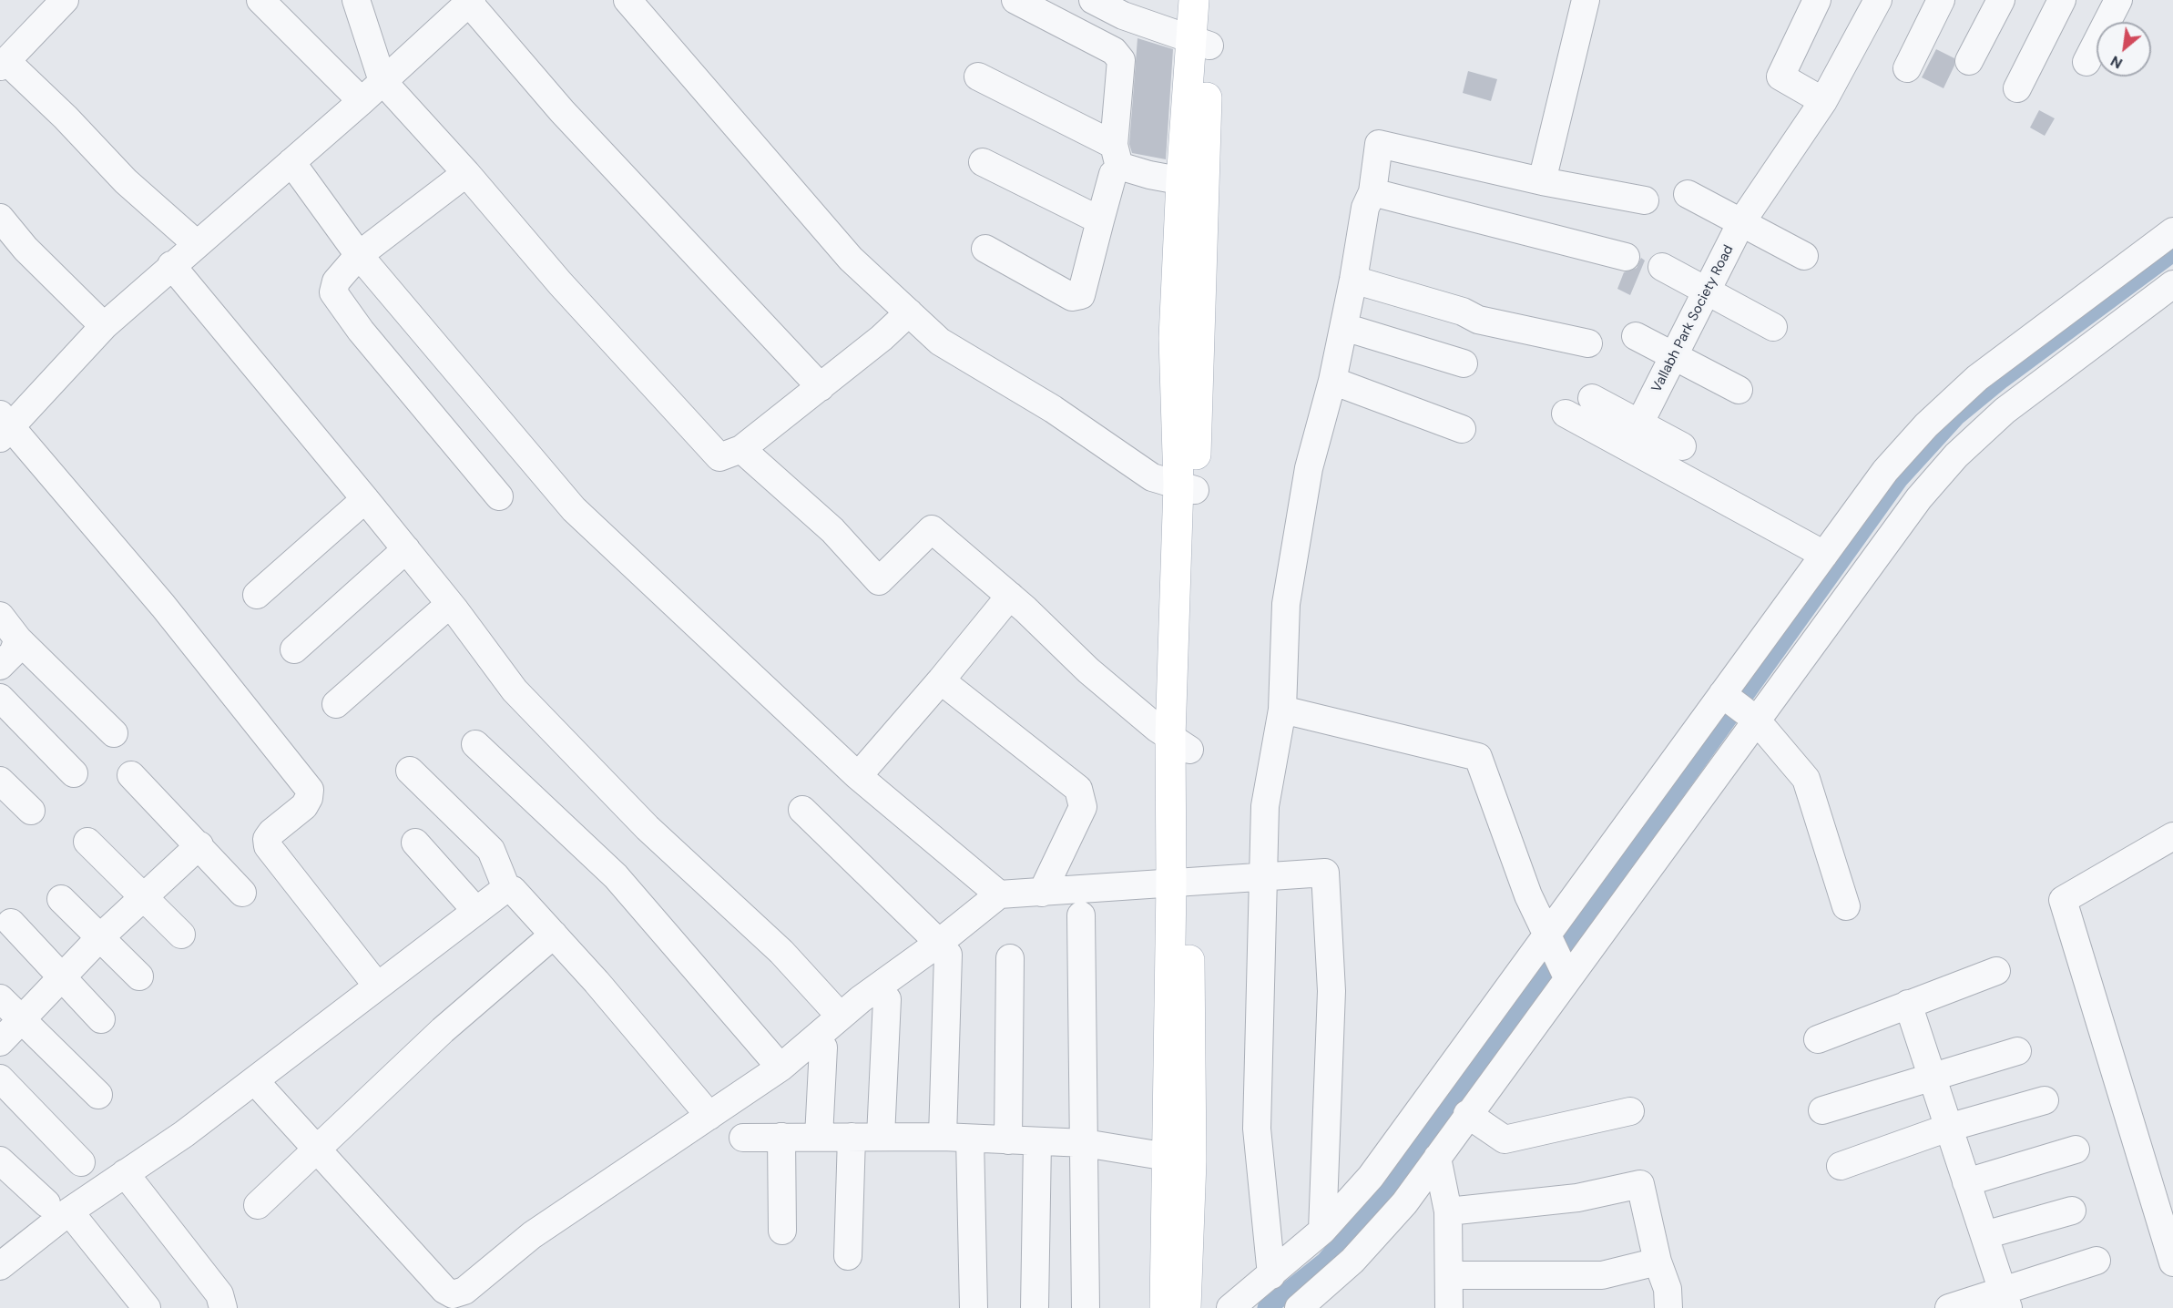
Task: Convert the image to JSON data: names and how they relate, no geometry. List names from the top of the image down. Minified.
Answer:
{"streets":{"street":["Vallabh Park Society Road"]},"north":"bottom left"}
